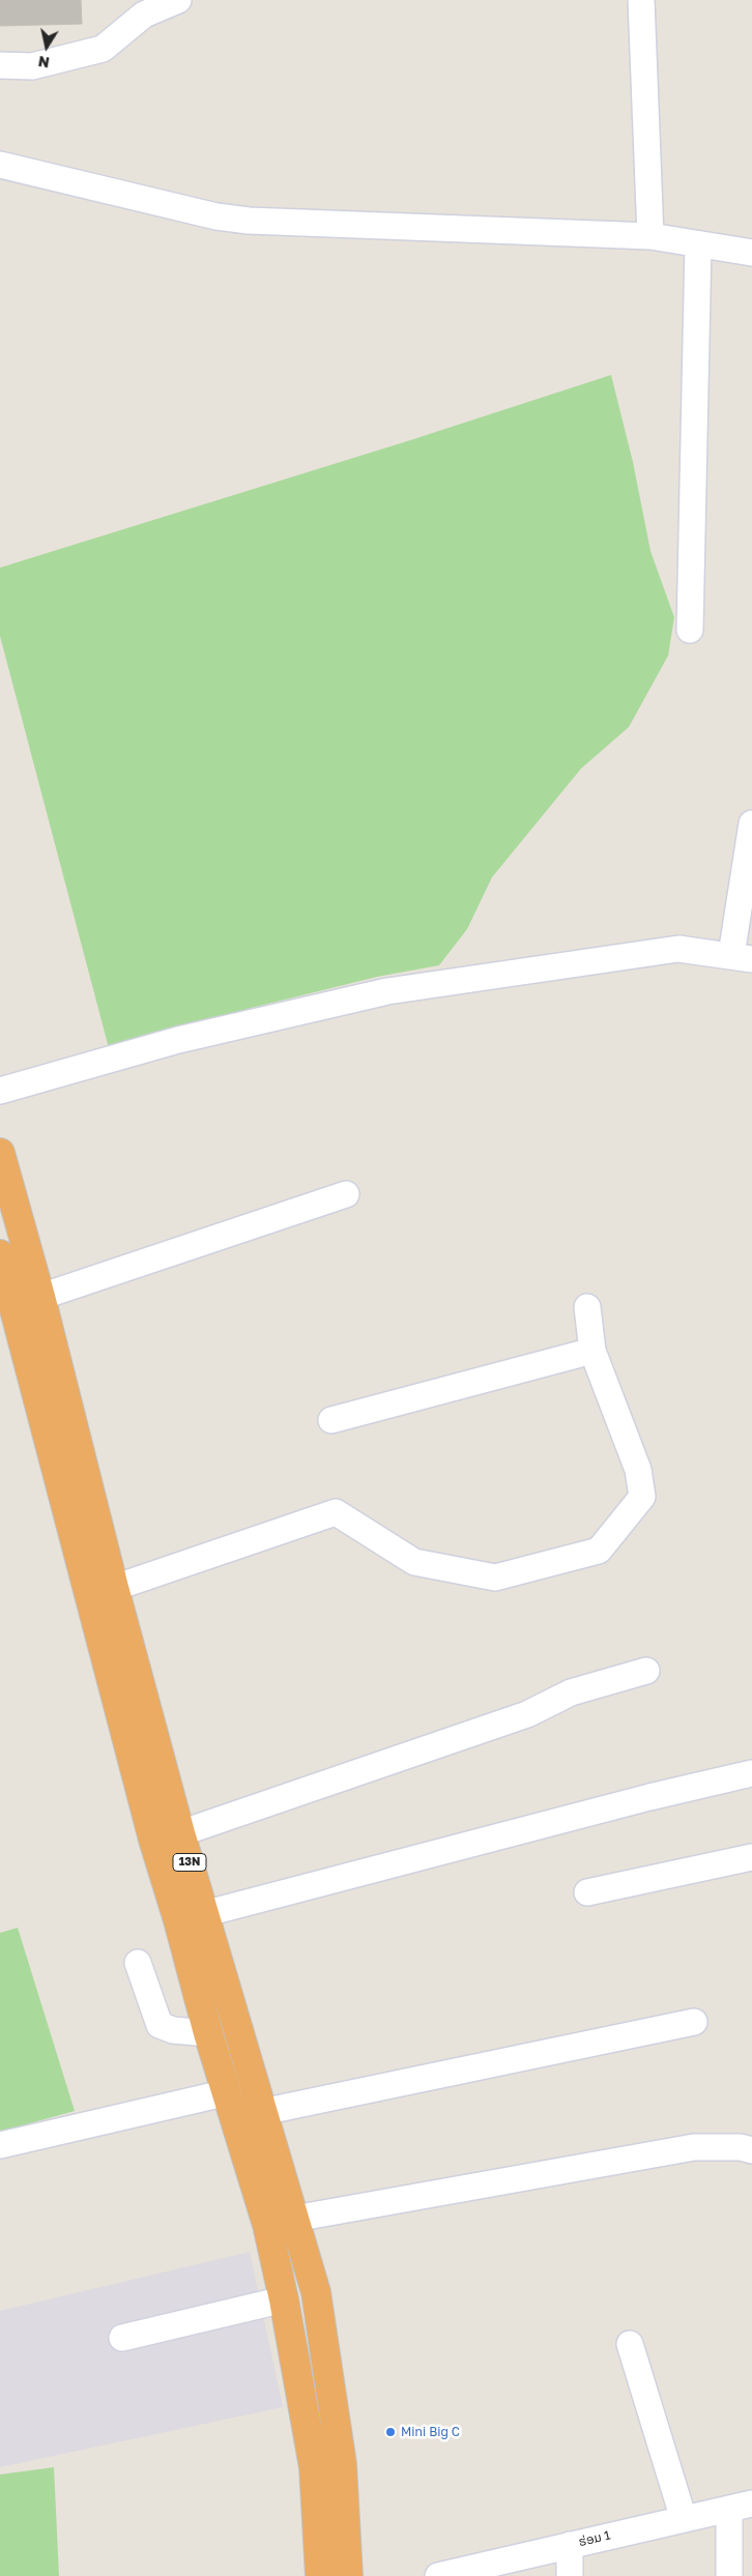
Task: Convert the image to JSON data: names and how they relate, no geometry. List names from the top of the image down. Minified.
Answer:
{"streets":{"highway":["13N"],"street":["ຮ່ອມ 1"]},"places":["Mini Big C"],"north":"bottom"}
